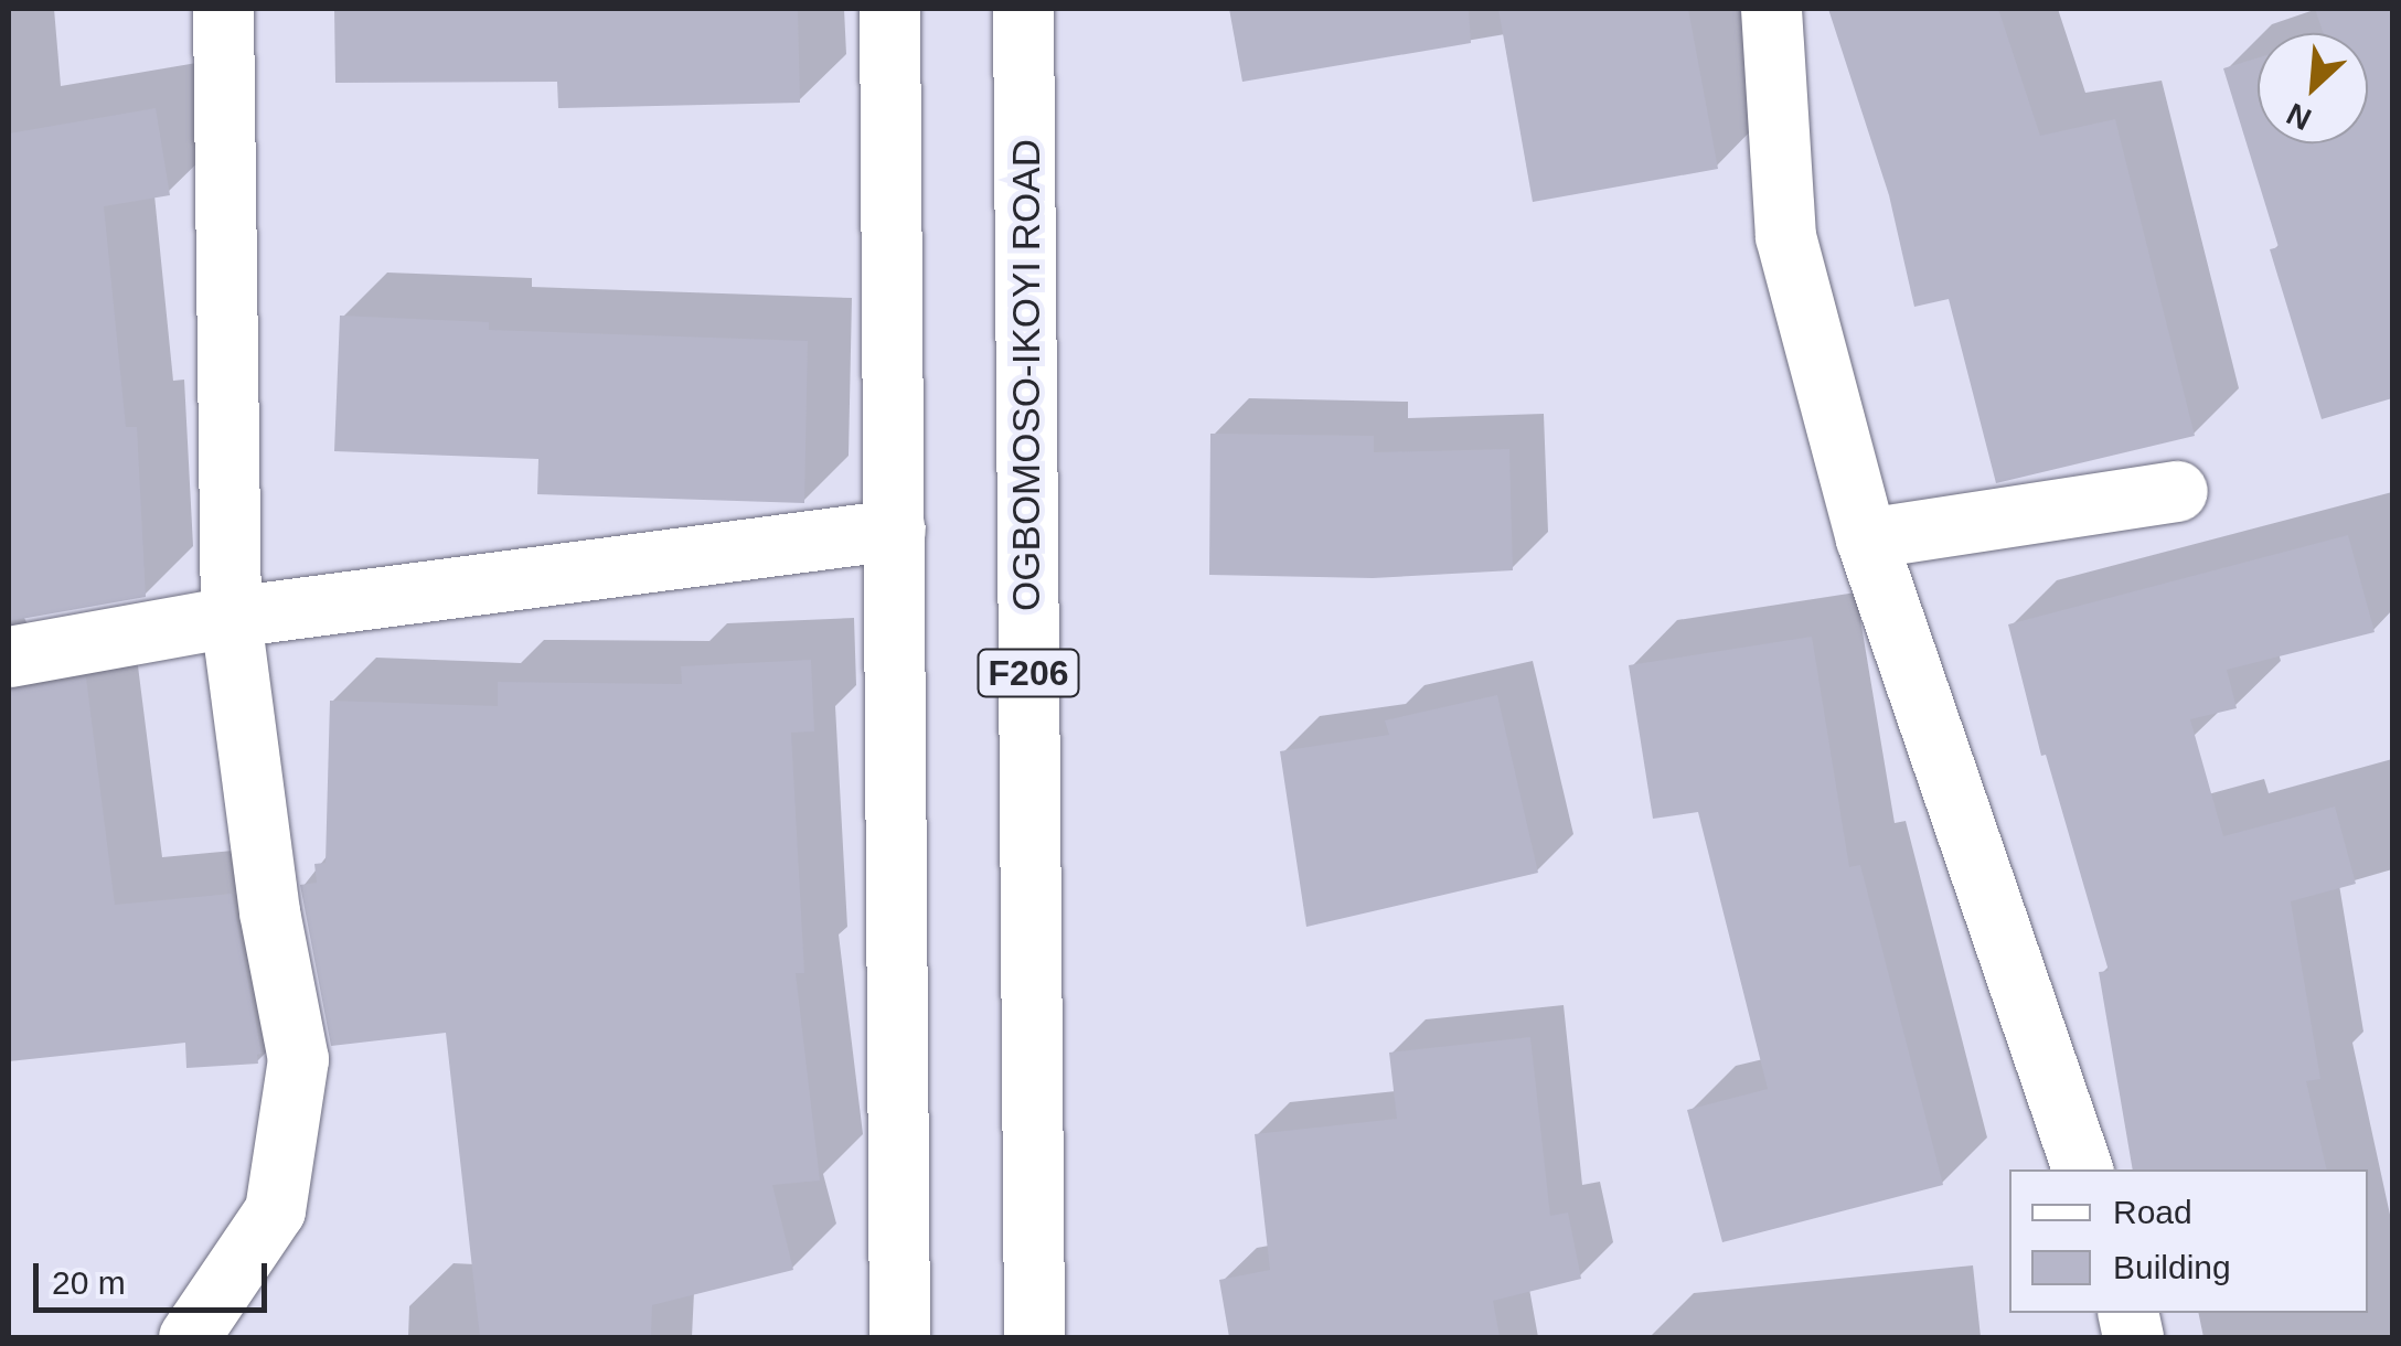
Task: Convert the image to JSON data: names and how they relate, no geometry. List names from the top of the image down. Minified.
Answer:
{"streets":{"street":["OGBOMOSO-IKOYI ROAD","F206"]},"legend":["Road","Building"],"scale_bar":"20 m","north":"bottom left"}
